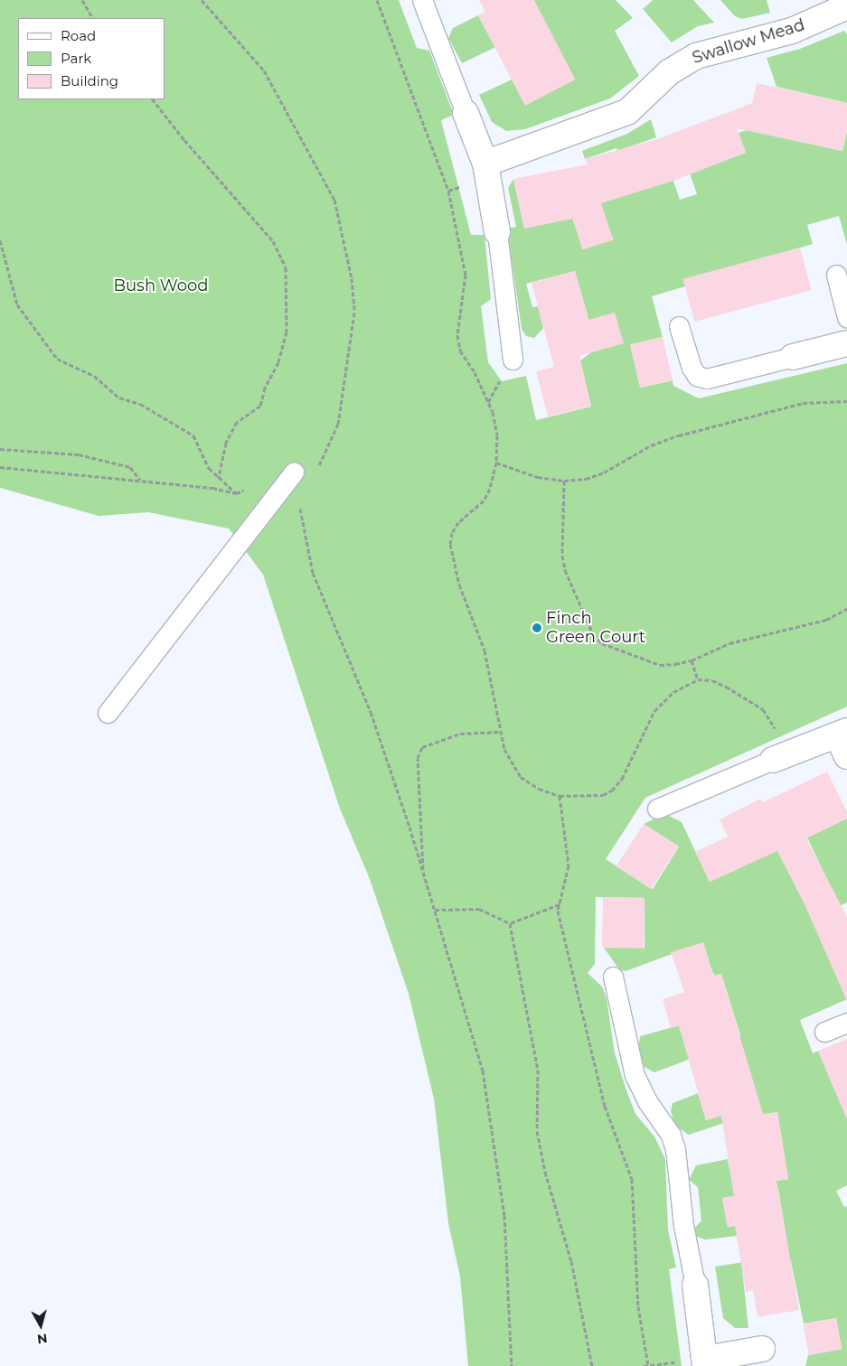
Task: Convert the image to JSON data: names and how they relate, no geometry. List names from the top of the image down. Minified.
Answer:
{"streets":{"street":["Swallow Mead"]},"parks":["Bush Wood"],"places":["Finch Green Court"],"legend":["Road","Park","Building"],"north":"bottom"}
